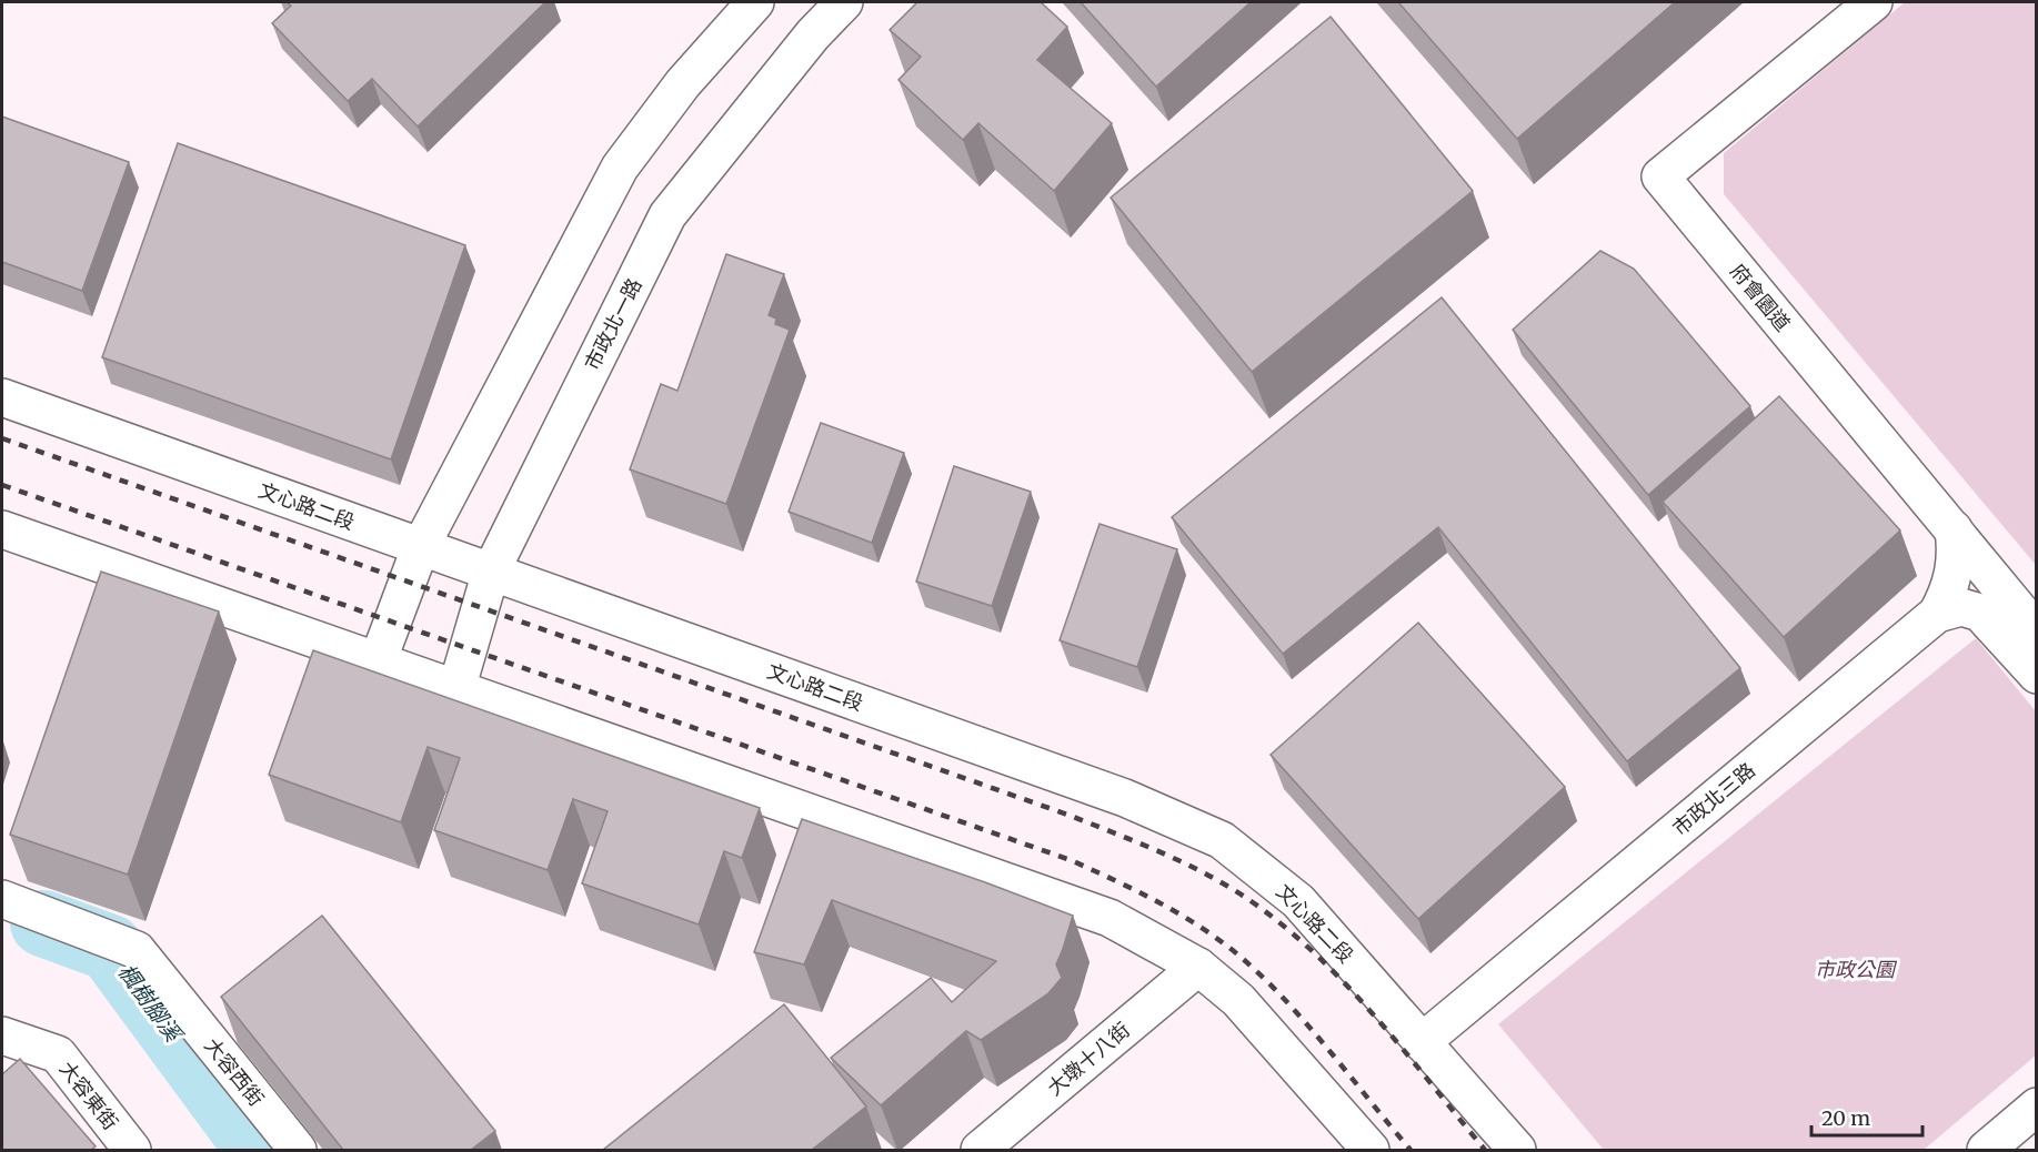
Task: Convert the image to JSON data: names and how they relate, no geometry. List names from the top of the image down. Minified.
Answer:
{"streets":{"street":["府會園道","市政北一路","文心路二段","市政北三路","大墩十八街","大容西街","大容東街"]},"crossings":[["府會園道","市政北三路"],["市政北一路","文心路二段"],["文心路二段","市政北三路"]],"water":["楓樹腳溪"],"parks":["市政公園"],"scale_bar":"20 m"}
